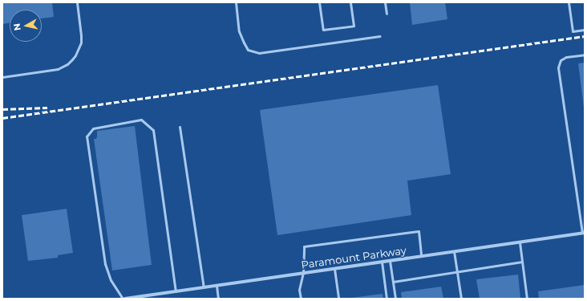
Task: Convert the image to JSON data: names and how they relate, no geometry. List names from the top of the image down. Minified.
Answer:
{"streets":{"street":["Paramount Parkway"]},"north":"left"}
